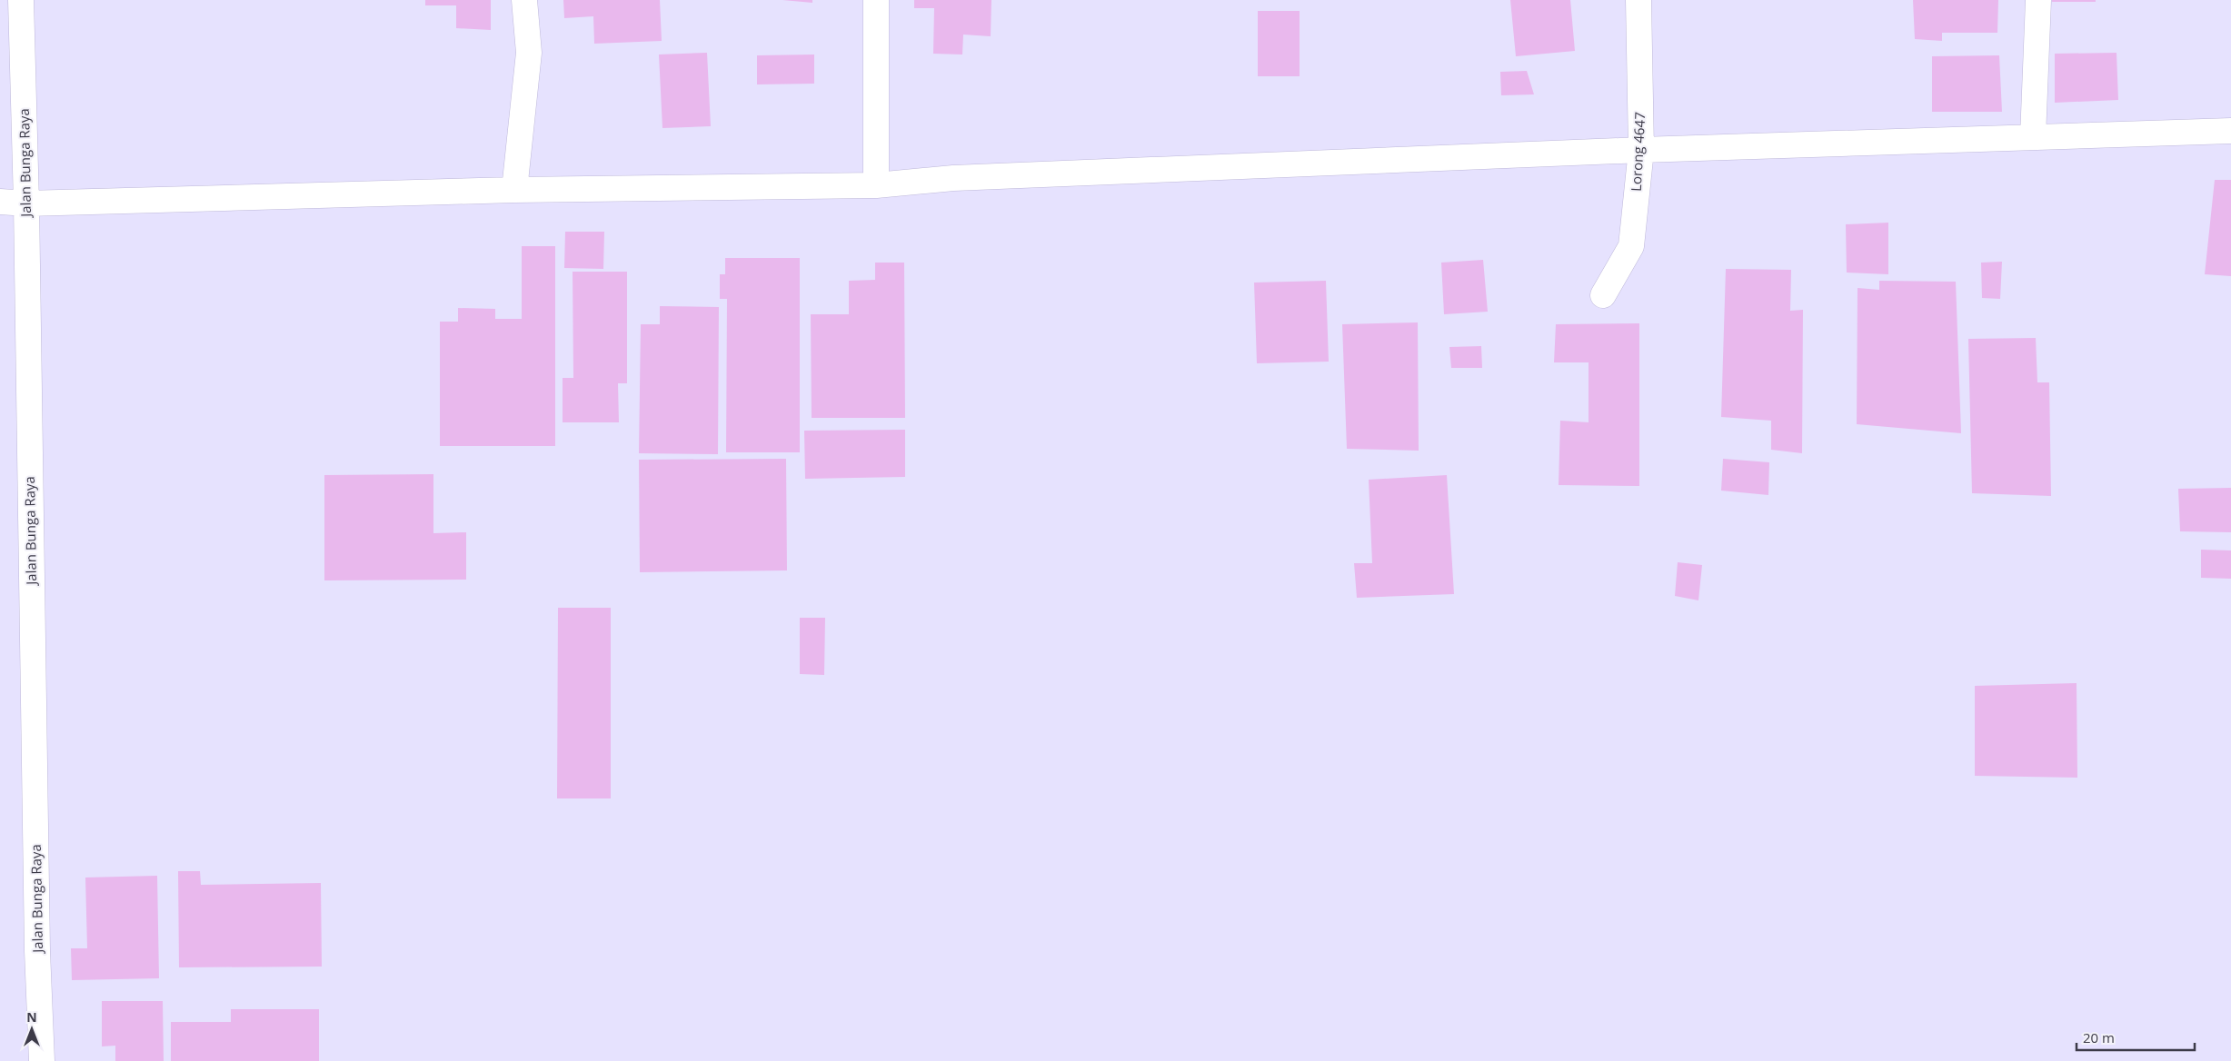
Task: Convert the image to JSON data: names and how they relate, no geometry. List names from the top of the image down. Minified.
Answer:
{"streets":{"street":["Lorong 4647","Jalan Bunga Raya"]},"scale_bar":"20 m","north":"top"}
